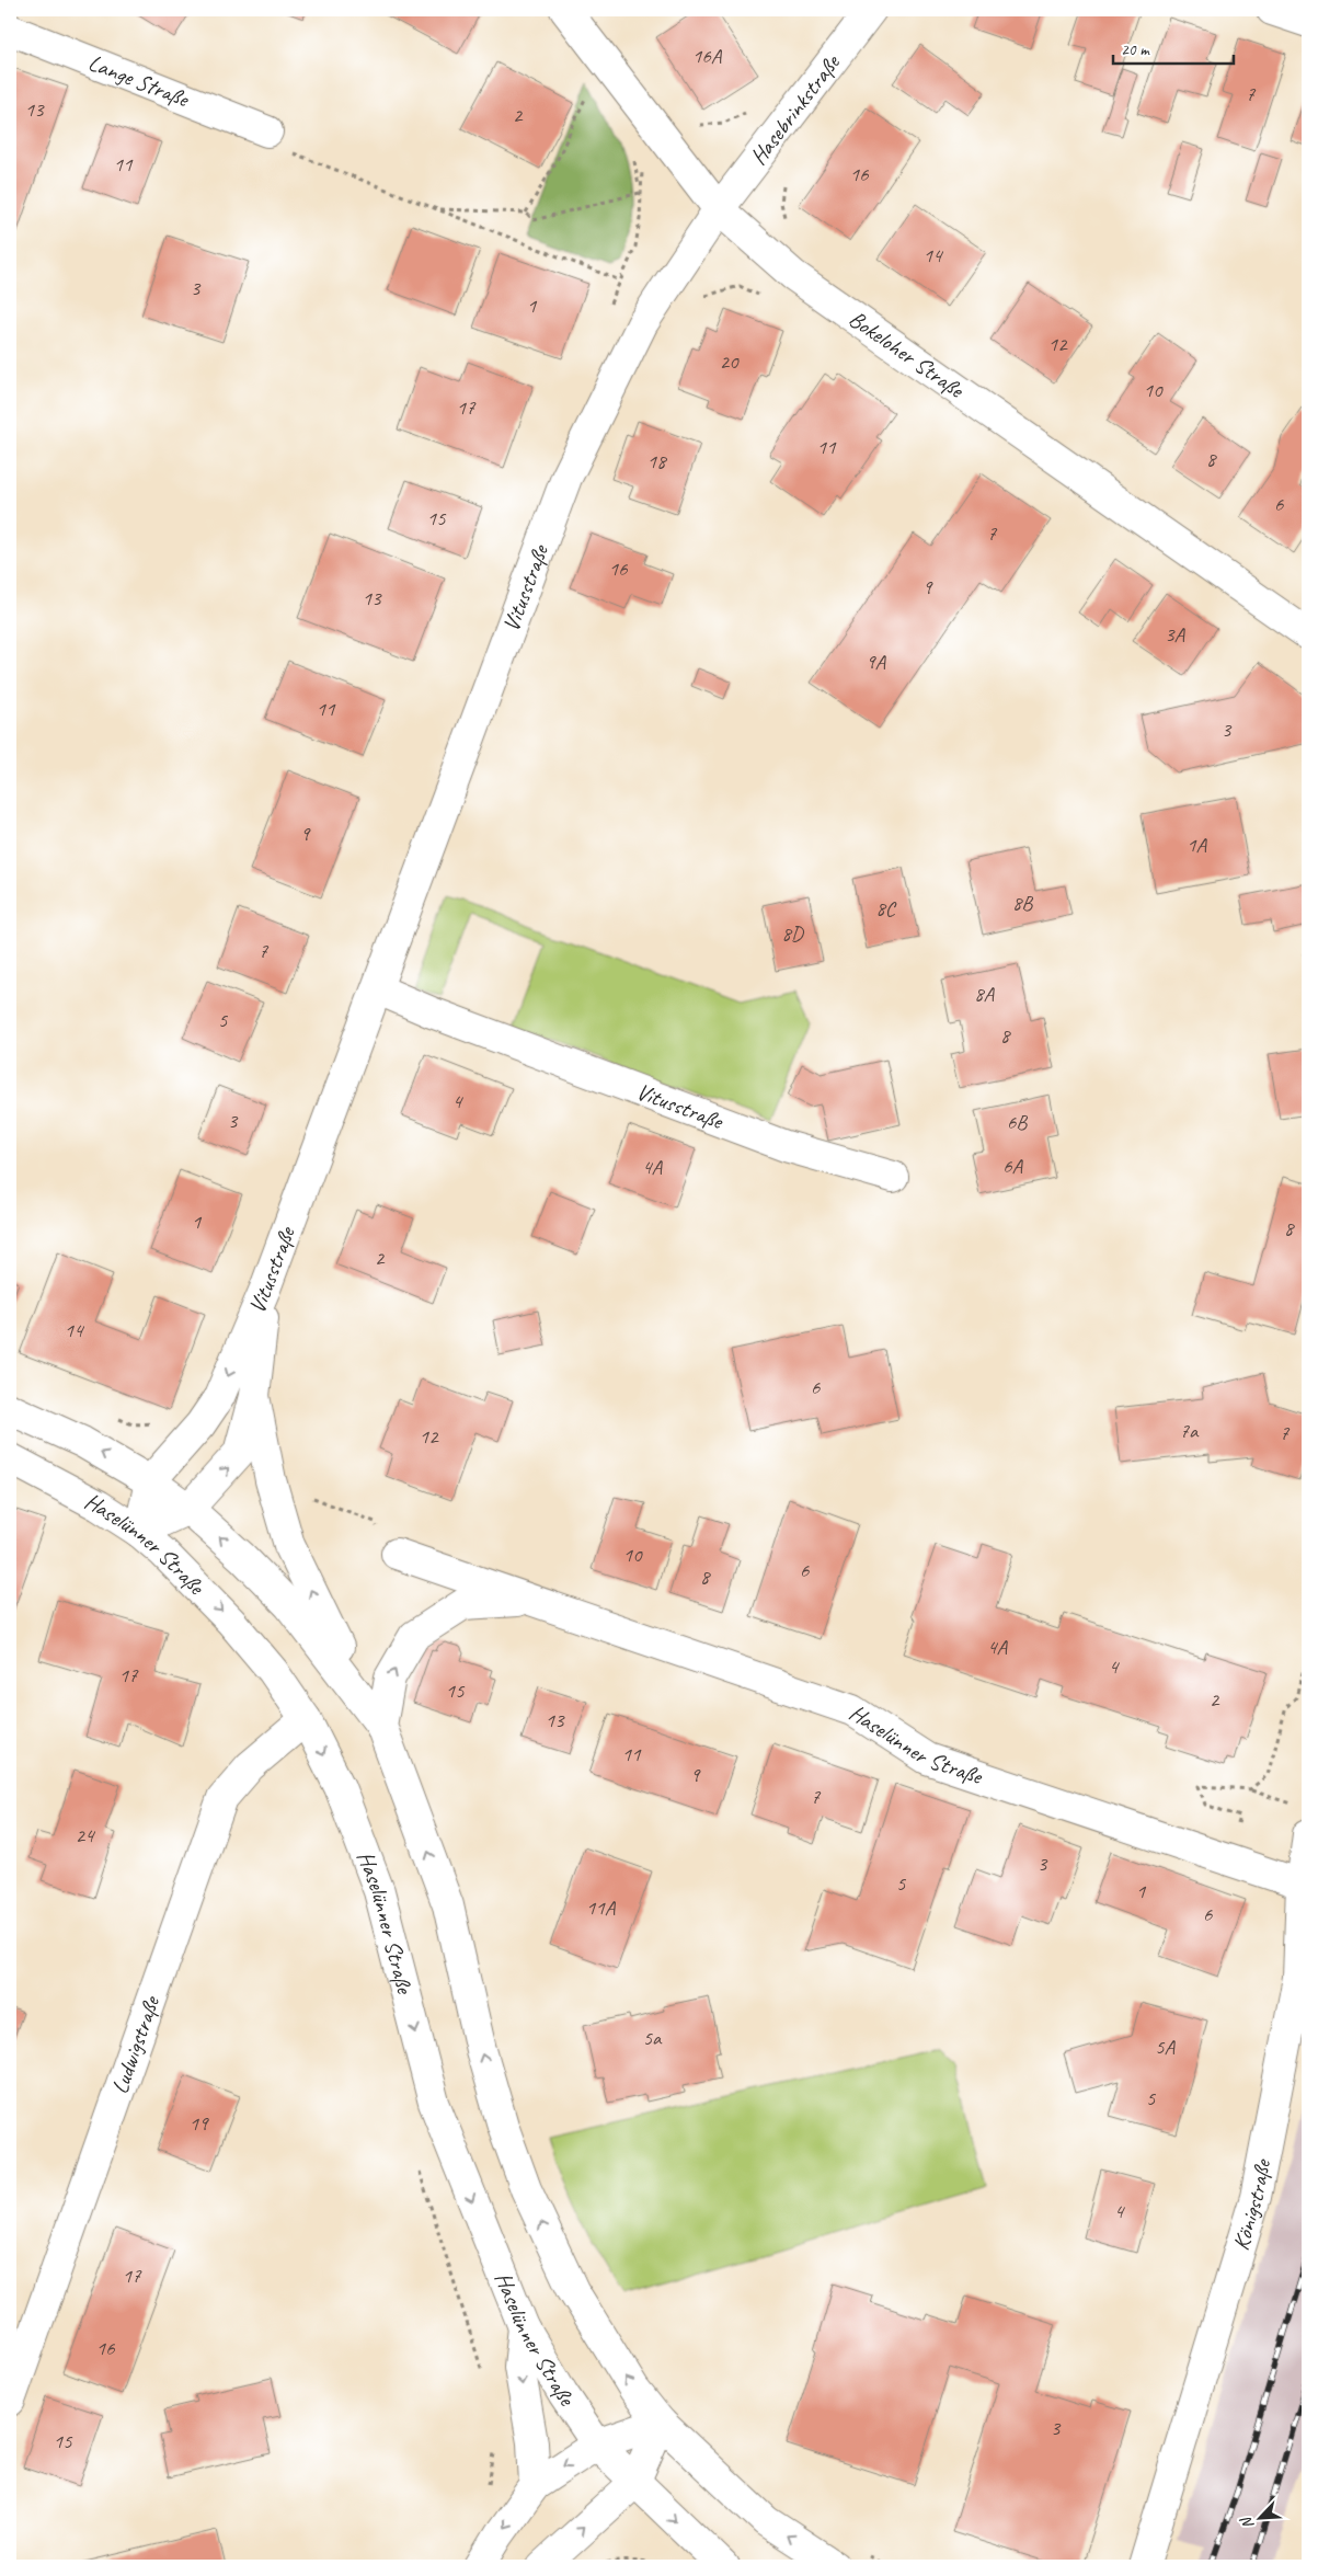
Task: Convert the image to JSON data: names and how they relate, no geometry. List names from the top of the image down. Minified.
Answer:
{"streets":{"street":["Lange Straße","Hasebrinkstraße","Bokeloher Straße","Vitusstraße","Haselünner Straße","Ludwigstraße","Königstraße"]},"crossings":[["Hasebrinkstraße","Bokeloher Straße"],["Hasebrinkstraße","Vitusstraße"],["Bokeloher Straße","Vitusstraße"],["Vitusstraße","Haselünner Straße"],["Haselünner Straße","Ludwigstraße"],["Haselünner Straße","Königstraße"]],"house_numbers":["16A","7","13","2","11","16","14","3","1","12","20","10","17","11","8","18","6","15","7","16","9","13","3A","9A","11","3","9","1A","8B","8C","8D","7","8A","5","8","4","3","6B","6A","4A","1","8","2","14","6","7a","7","12","10","6","8","4A","4","17","15","2","13","11","9","7","24","3","5","1","11A","6","5a","5A","5","19","4","17","16","3","15"],"scale_bar":"20 m","north":"bottom left"}
